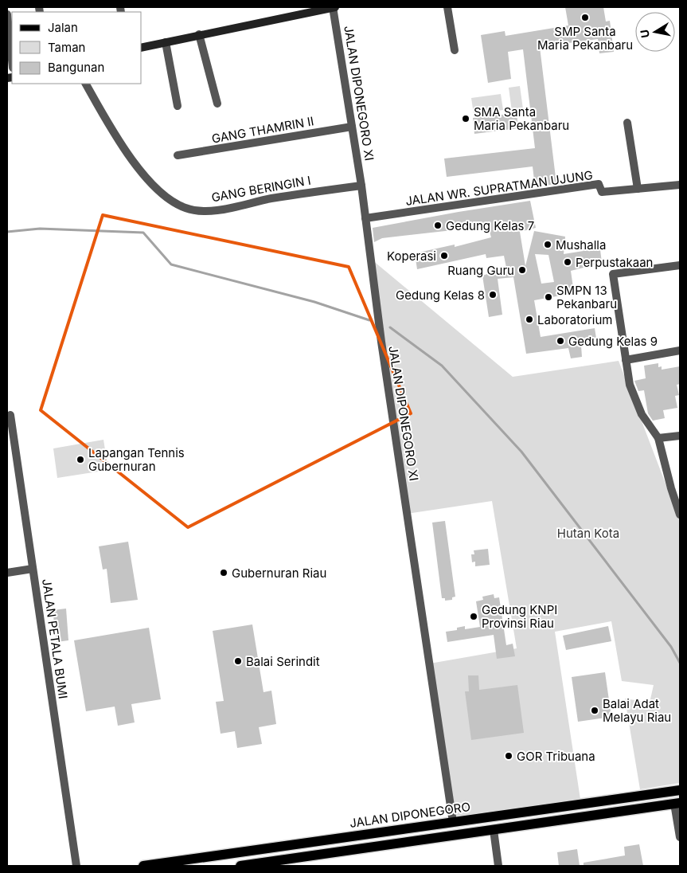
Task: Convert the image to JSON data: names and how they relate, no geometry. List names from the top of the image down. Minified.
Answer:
{"streets":{"main road":["JALAN DIPONEGORO"],"street":["JALAN DIPONEGORO XI","GANG THAMRIN II","JALAN WR. SUPRATMAN UJUNG","GANG BERINGIN I","JALAN PETALA BUMI"]},"crossings":[["JALAN DIPONEGORO XI","GANG THAMRIN II"],["JALAN DIPONEGORO XI","JALAN WR. SUPRATMAN UJUNG"],["JALAN DIPONEGORO XI","GANG BERINGIN I"],["JALAN DIPONEGORO XI","JALAN DIPONEGORO"]],"parks":["Hutan Kota"],"places":["SMP Santa Maria Pekanbaru","SMA Santa Maria Pekanbaru","Gedung Kelas 7","Mushalla","Koperasi","Perpustakaan","Ruang Guru","Gedung Kelas 8","SMPN 13 Pekanbaru","Laboratorium","Gedung Kelas 9","Lapangan Tennis Gubernuran","Gubernuran Riau","Gedung KNPI Provinsi Riau","Balai Serindit","Balai Adat Melayu Riau","GOR Tribuana"],"legend":["Jalan","Taman","Bangunan"],"north":"left"}
